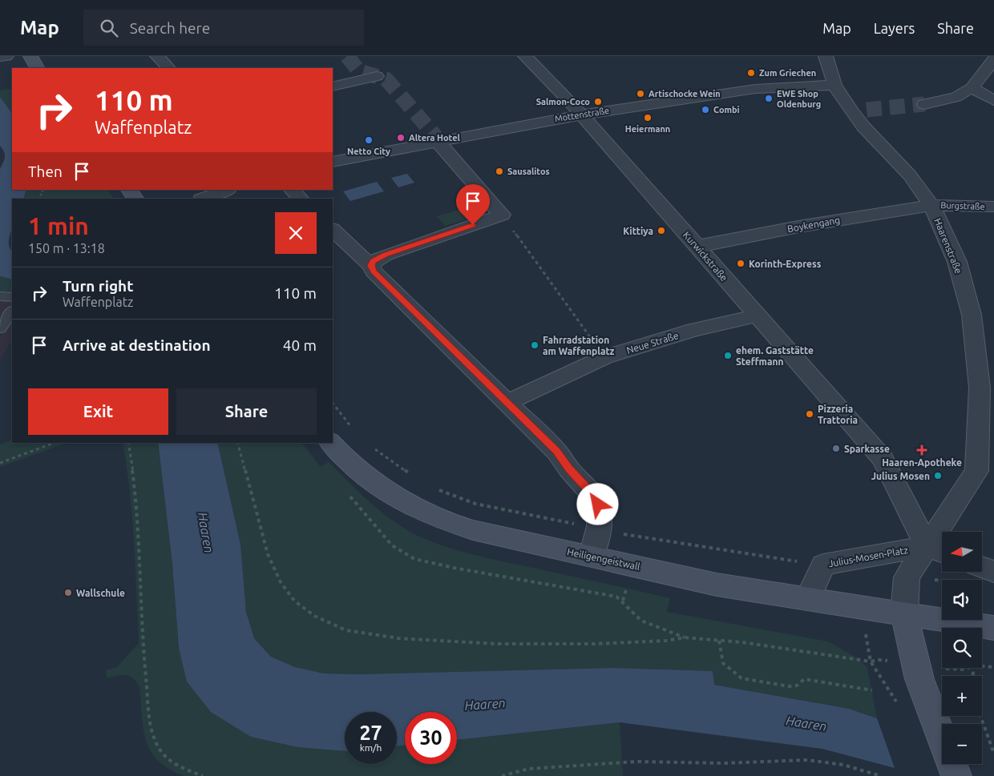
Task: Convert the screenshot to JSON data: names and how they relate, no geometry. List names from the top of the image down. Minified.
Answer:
{"streets":{"main road":["Heiligengeistwall"],"street":["Mottenstraße","Burgstraße","Boykengang","Haarenstraße","Kurwickstraße","Neue Straße","Julius-Mosen-Platz"]},"crossings":[["Mottenstraße","Haarenstraße"],["Mottenstraße","Kurwickstraße"],["Burgstraße","Boykengang"],["Burgstraße","Haarenstraße"],["Boykengang","Haarenstraße"],["Boykengang","Kurwickstraße"],["Haarenstraße","Julius-Mosen-Platz"],["Kurwickstraße","Neue Straße"],["Kurwickstraße","Julius-Mosen-Platz"],["Julius-Mosen-Platz","Heiligengeistwall"]],"water":["Haaren"],"places":{"other":["Zum Griechen","Artischocke Wein","EWE Shop Oldenburg","Salmon-Coco","Combi","Heiermann","Altera Hotel","Netto City","Sausalitos","Kittiya","Korinth-Express","Fahrradstation am Waffenplatz","ehem. Gaststätte Steffmann","Pizzeria Trattoria","Sparkasse","Julius Mosen","Wallschule"],"health":["Haaren-Apotheke"]},"north":"left","page":{"header":"Map","search":"Search here","nav":["Map","Layers","Share"],"turn":["110 m","Waffenplatz"],"then":"Then","heading":["1 min","150 m · 13:18"],"list":[{"name":"Turn right","note":"Waffenplatz","value":"110 m"},{"name":"Arrive at destination","value":"40 m"}],"buttons":["Exit","Share"],"map_buttons":["+","−"],"speed":"27 km/h","limit":"30"}}
